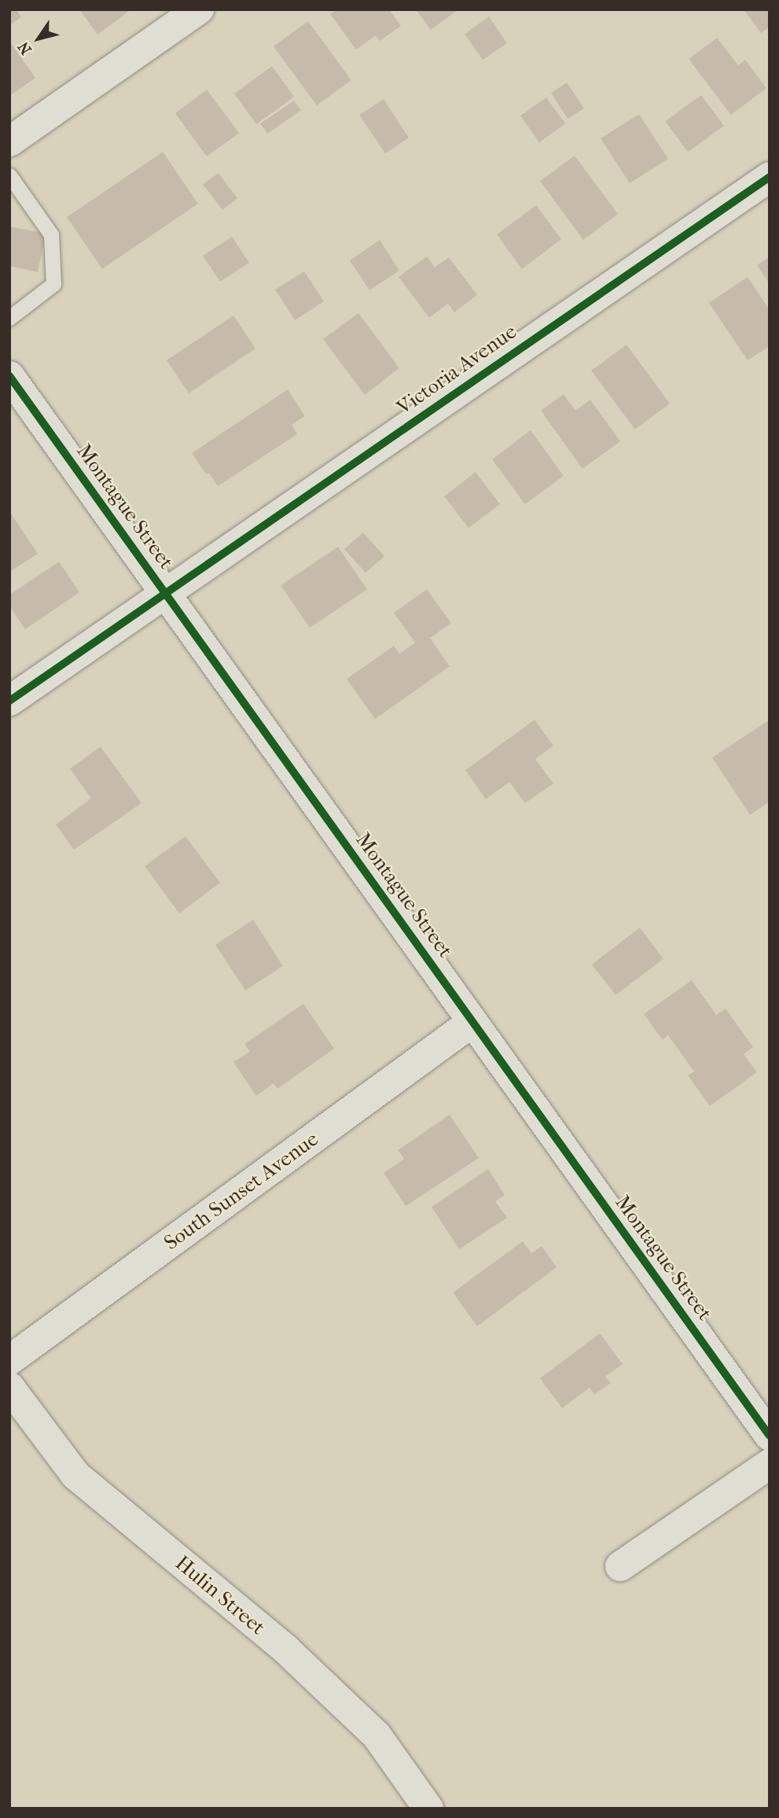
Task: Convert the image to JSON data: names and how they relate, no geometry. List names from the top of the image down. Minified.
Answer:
{"streets":{"street":["Victoria Avenue","Montague Street","South Sunset Avenue","Hulin Street"]},"crossings":[["Victoria Avenue","Montague Street"],["Montague Street","South Sunset Avenue"]],"north":"bottom left"}
